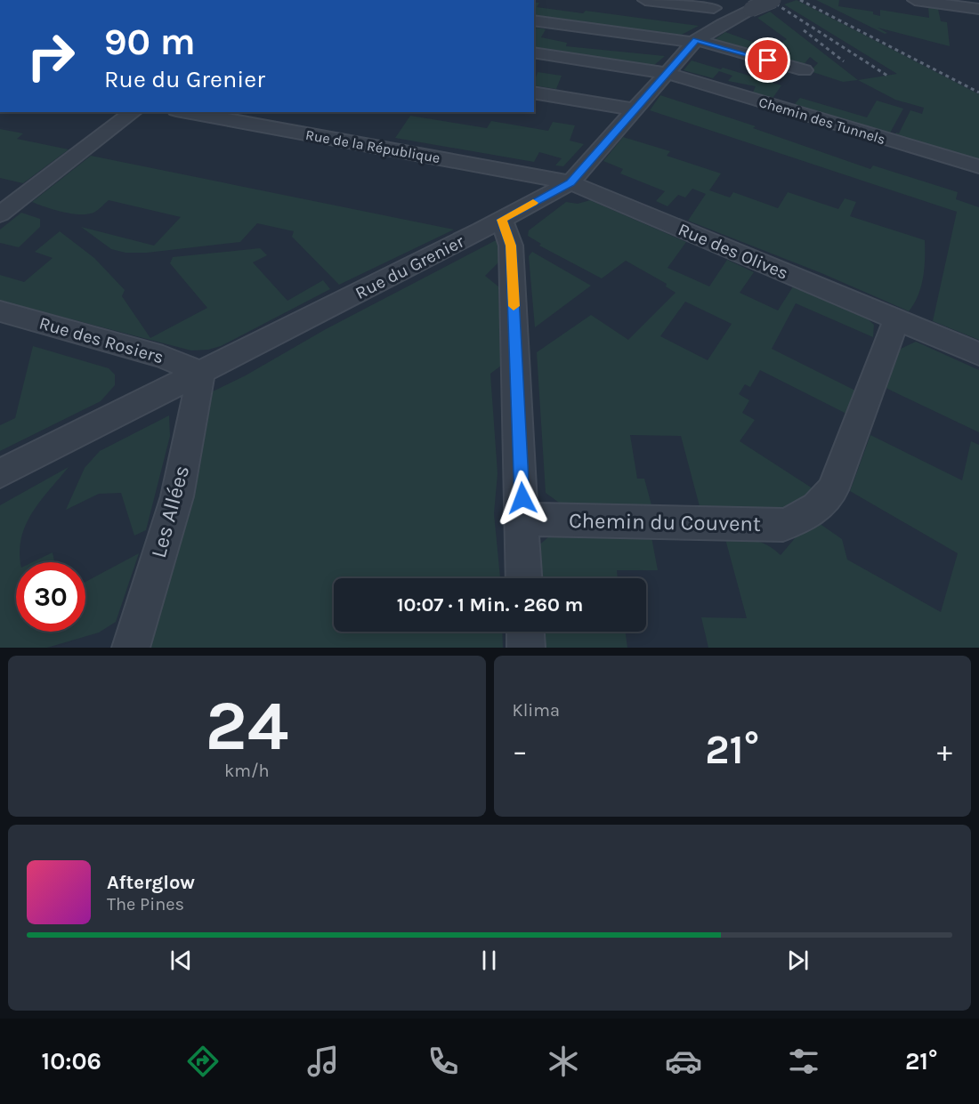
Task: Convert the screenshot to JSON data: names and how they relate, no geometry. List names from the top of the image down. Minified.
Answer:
{"streets":{"street":["Chemin des Tunnels","Rue de la République","Rue des Olives","Rue du Grenier","Rue des Rosiers","Les Allées","Chemin du Couvent"]},"crossings":[["Chemin des Tunnels","Rue du Grenier"],["Rue de la République","Rue des Olives"],["Rue de la République","Rue du Grenier"],["Rue des Olives","Rue du Grenier"],["Rue des Olives","Chemin du Couvent"],["Rue du Grenier","Rue des Rosiers"],["Rue du Grenier","Les Allées"],["Rue des Rosiers","Les Allées"]],"page":{"turn":["90 m","Rue du Grenier"],"limit":"30","trip":"10:07 · 1 Min. · 260 m","tile":[["24","km/h"],"Klima"],"heat":["−","21°","+"],"song":["Afterglow","The Pines"],"tabs":["10:06","21°"]}}
